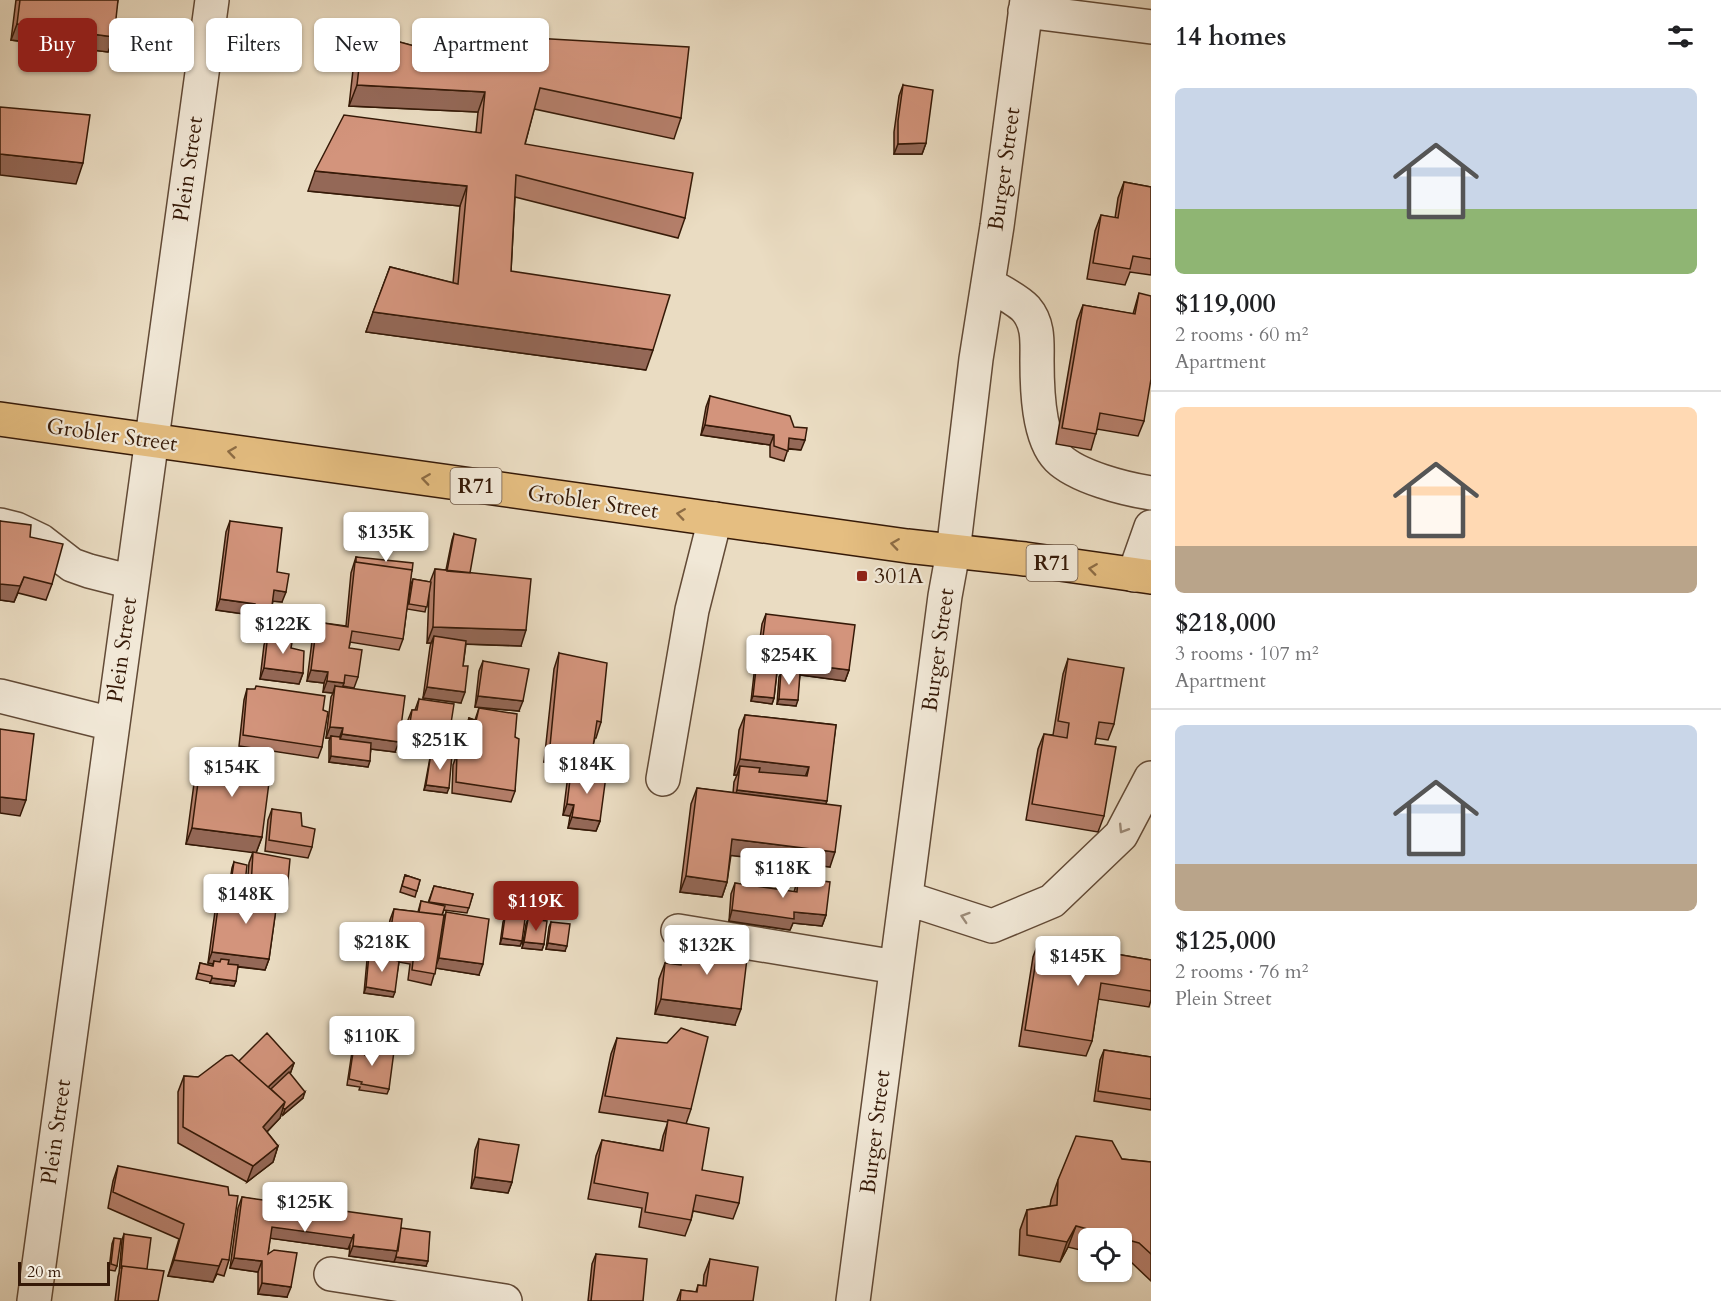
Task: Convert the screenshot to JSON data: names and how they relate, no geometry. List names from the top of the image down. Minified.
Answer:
{"streets":{"main road":["Grobler Street","R71"],"street":["Plein Street","Burger Street"]},"crossings":[["Plein Street","Grobler Street"],["Burger Street","Grobler Street"]],"one_way":["Grobler Street"],"places":{"transit":["301A"]},"scale_bar":"20 m","page":{"heading":"14 homes","chip":["Buy","Rent","Filters","New","Apartment"],"list":[{"name":"$119,000","note":"2 rooms · 60 m² · Apartment"},{"name":"$218,000","note":"3 rooms · 107 m² · Apartment"},{"name":"$125,000","note":"2 rooms · 76 m² · Plein Street"}],"price":["$135K","$122K","$254K","$251K","$184K","$154K","$118K","$148K","$119K","$218K","$132K","$145K","$110K","$125K"],"scale":"20 m"}}
